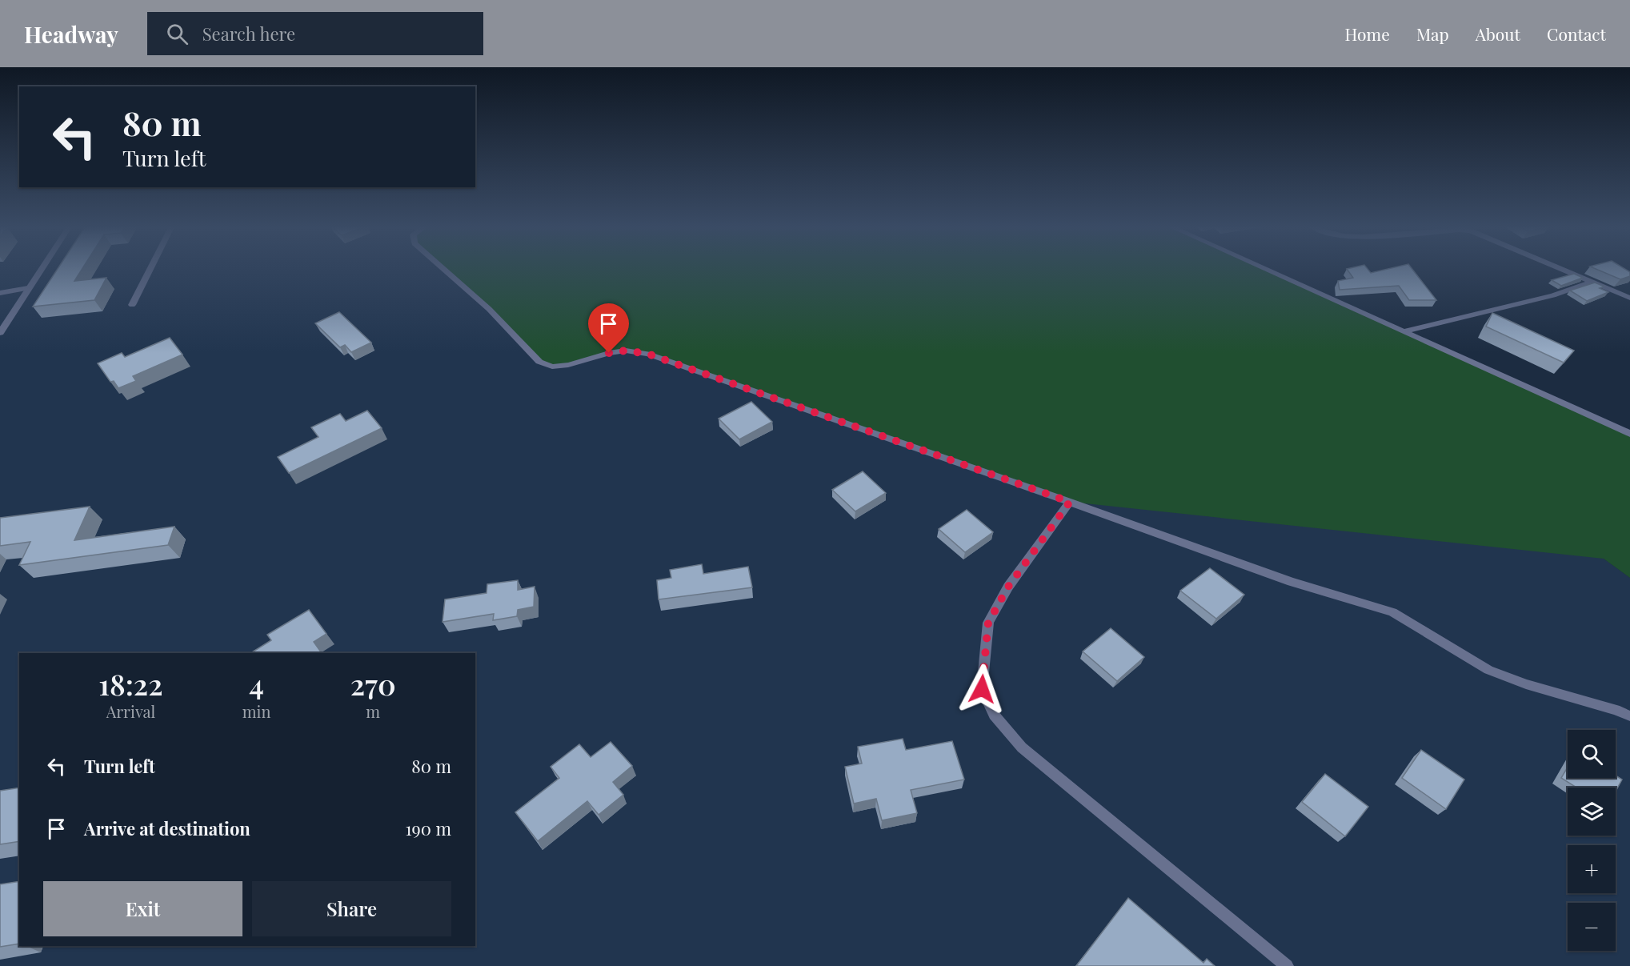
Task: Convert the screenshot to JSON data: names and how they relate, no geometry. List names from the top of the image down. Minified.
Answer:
{"page":{"header":"Headway","search":"Search here","nav":["Home","Map","About","Contact"],"turn":["80 m","Turn left"],"eta":["18:22","Arrival","4","min","270","m"],"map_buttons":["+","−"],"list":[{"name":"Turn left","value":"80 m"},{"name":"Arrive at destination","value":"190 m"}],"buttons":["Exit","Share"]}}
